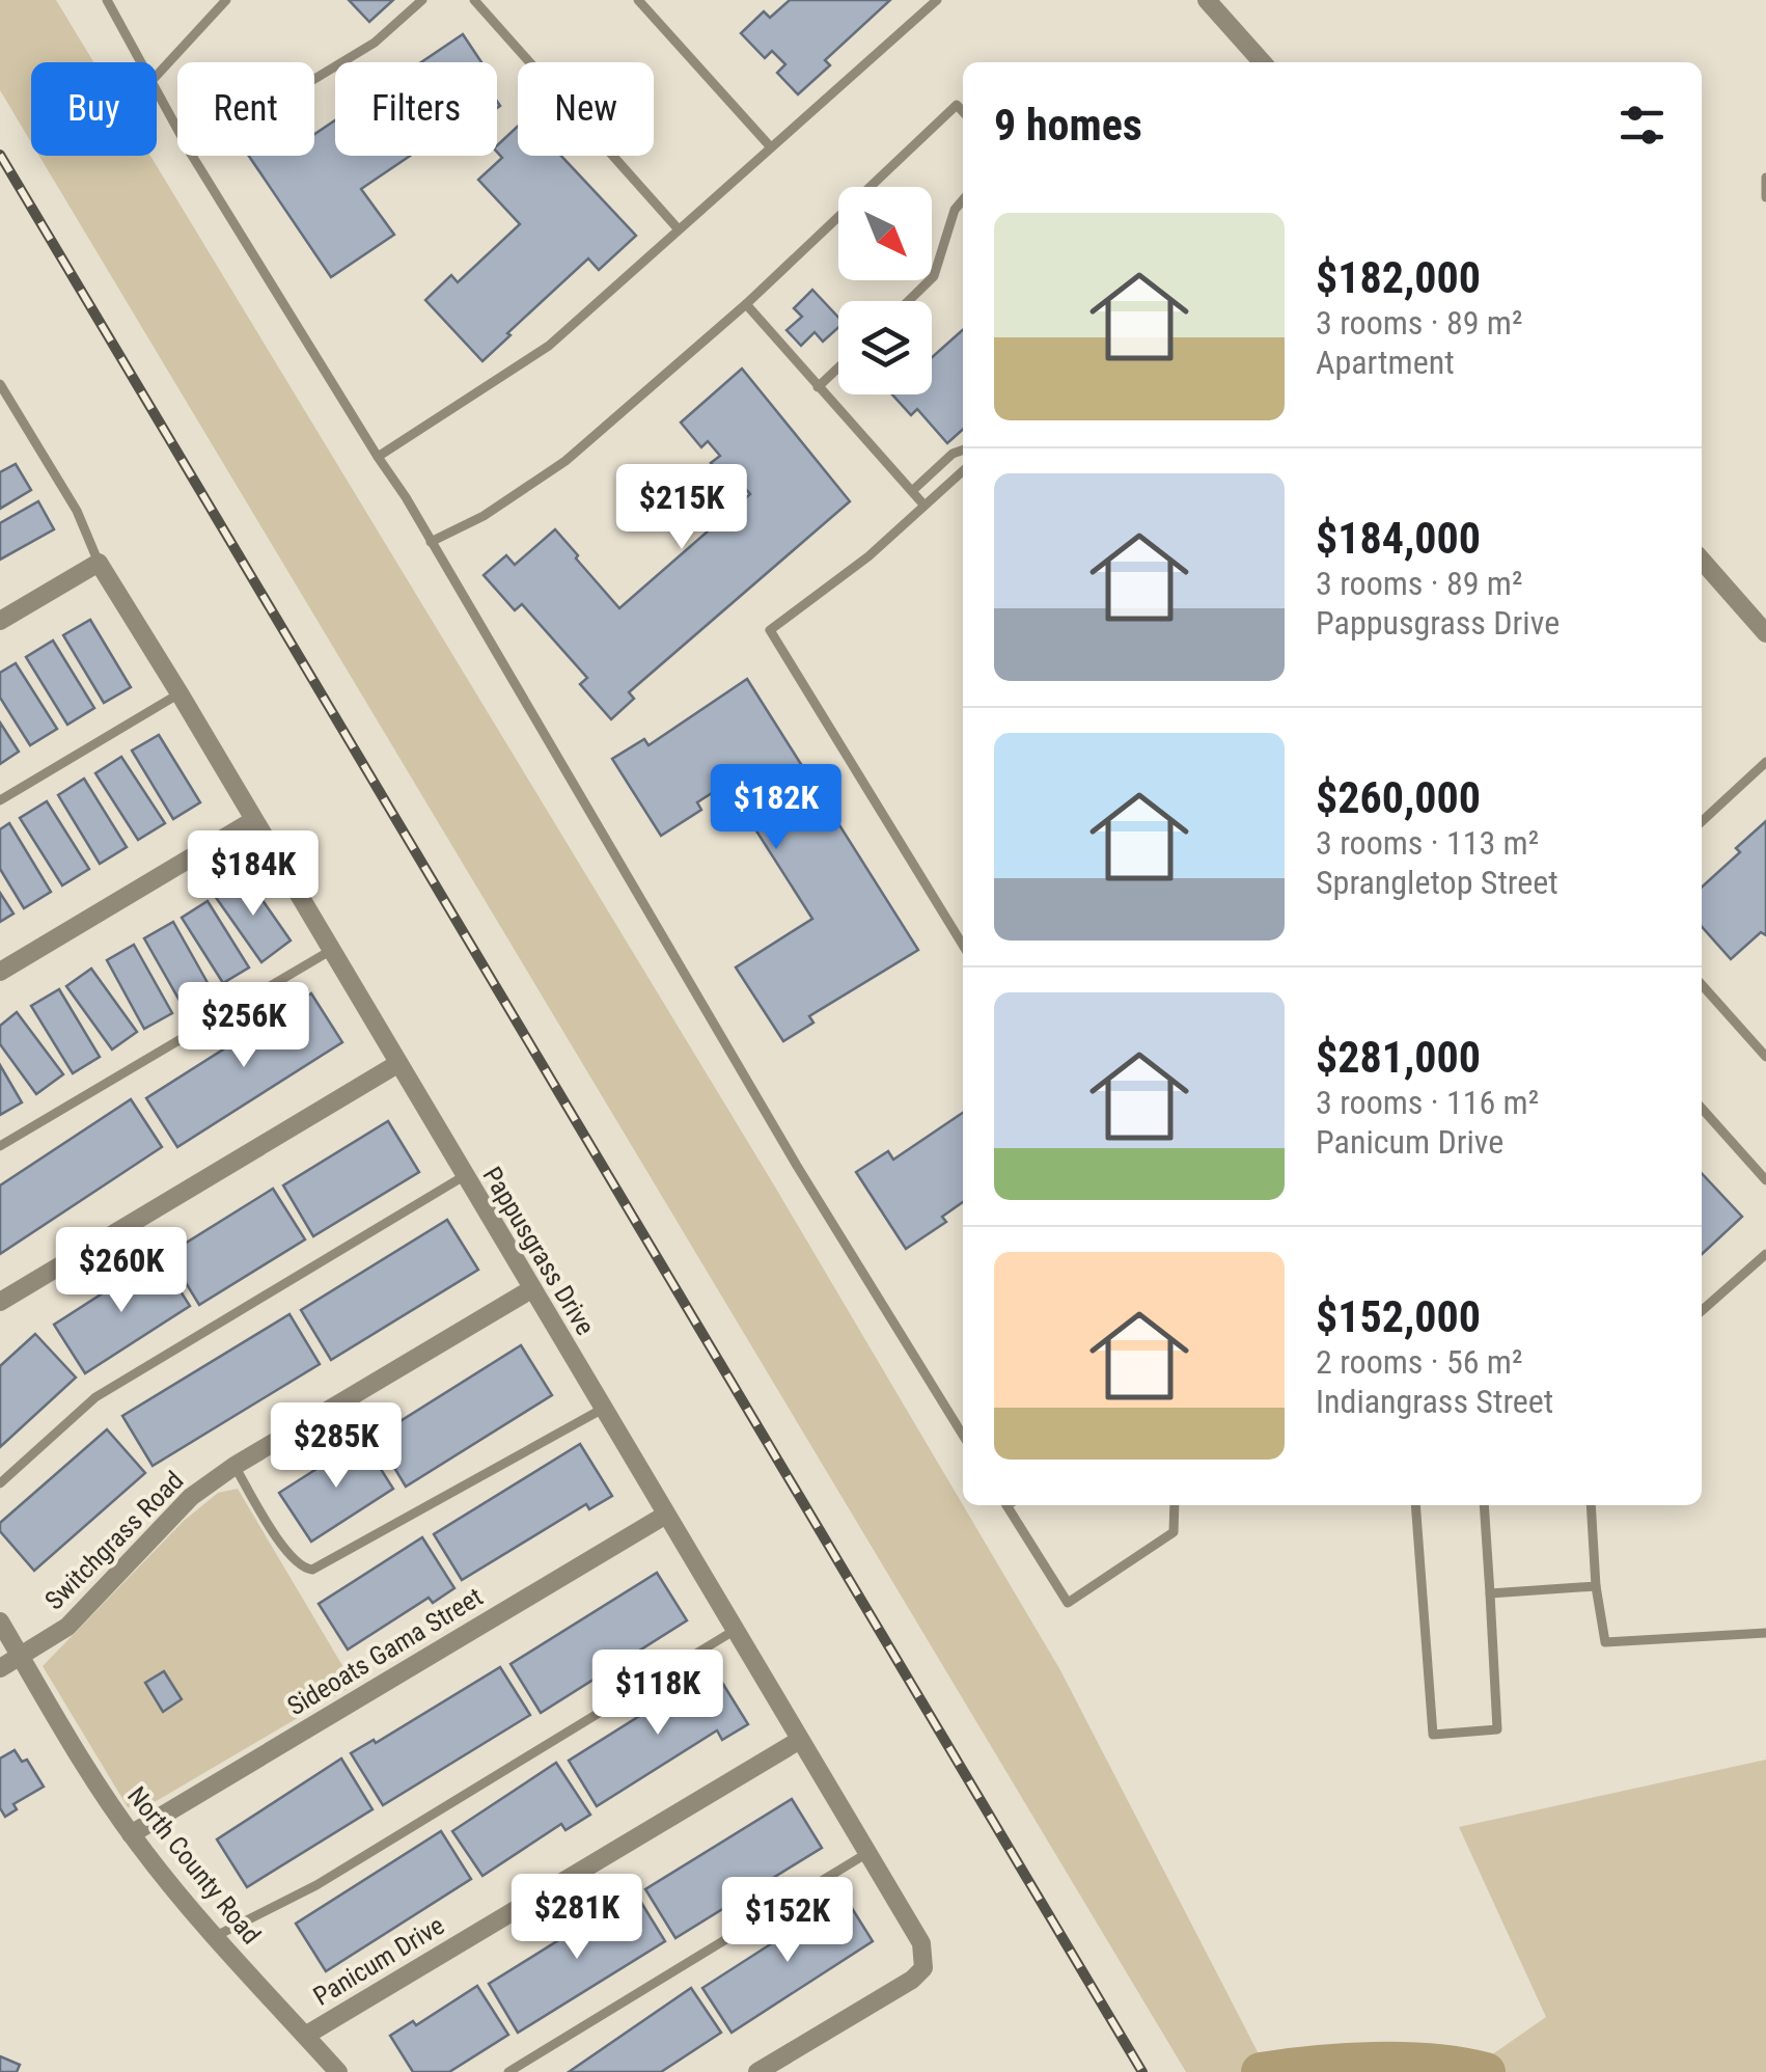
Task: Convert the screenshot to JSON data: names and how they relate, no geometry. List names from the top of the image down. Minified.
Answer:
{"streets":{"street":["Pappusgrass Drive","Switchgrass Road","Sideoats Gama Street","North County Road","Panicum Drive"]},"crossings":[["Pappusgrass Drive","Switchgrass Road"],["Pappusgrass Drive","Sideoats Gama Street"],["Pappusgrass Drive","Panicum Drive"],["Switchgrass Road","North County Road"],["Sideoats Gama Street","North County Road"],["North County Road","Panicum Drive"]],"north":"bottom right","page":{"chip":["Buy","Rent","Filters","New"],"heading":"9 homes","list":[{"name":"$182,000","note":"3 rooms · 89 m² · Apartment"},{"name":"$184,000","note":"3 rooms · 89 m² · Pappusgrass Drive"},{"name":"$260,000","note":"3 rooms · 113 m² · Sprangletop Street"},{"name":"$281,000","note":"3 rooms · 116 m² · Panicum Drive"},{"name":"$152,000","note":"2 rooms · 56 m² · Indiangrass Street"}],"price":["$215K","$182K","$184K","$256K","$260K","$285K","$118K","$281K","$152K"]}}
